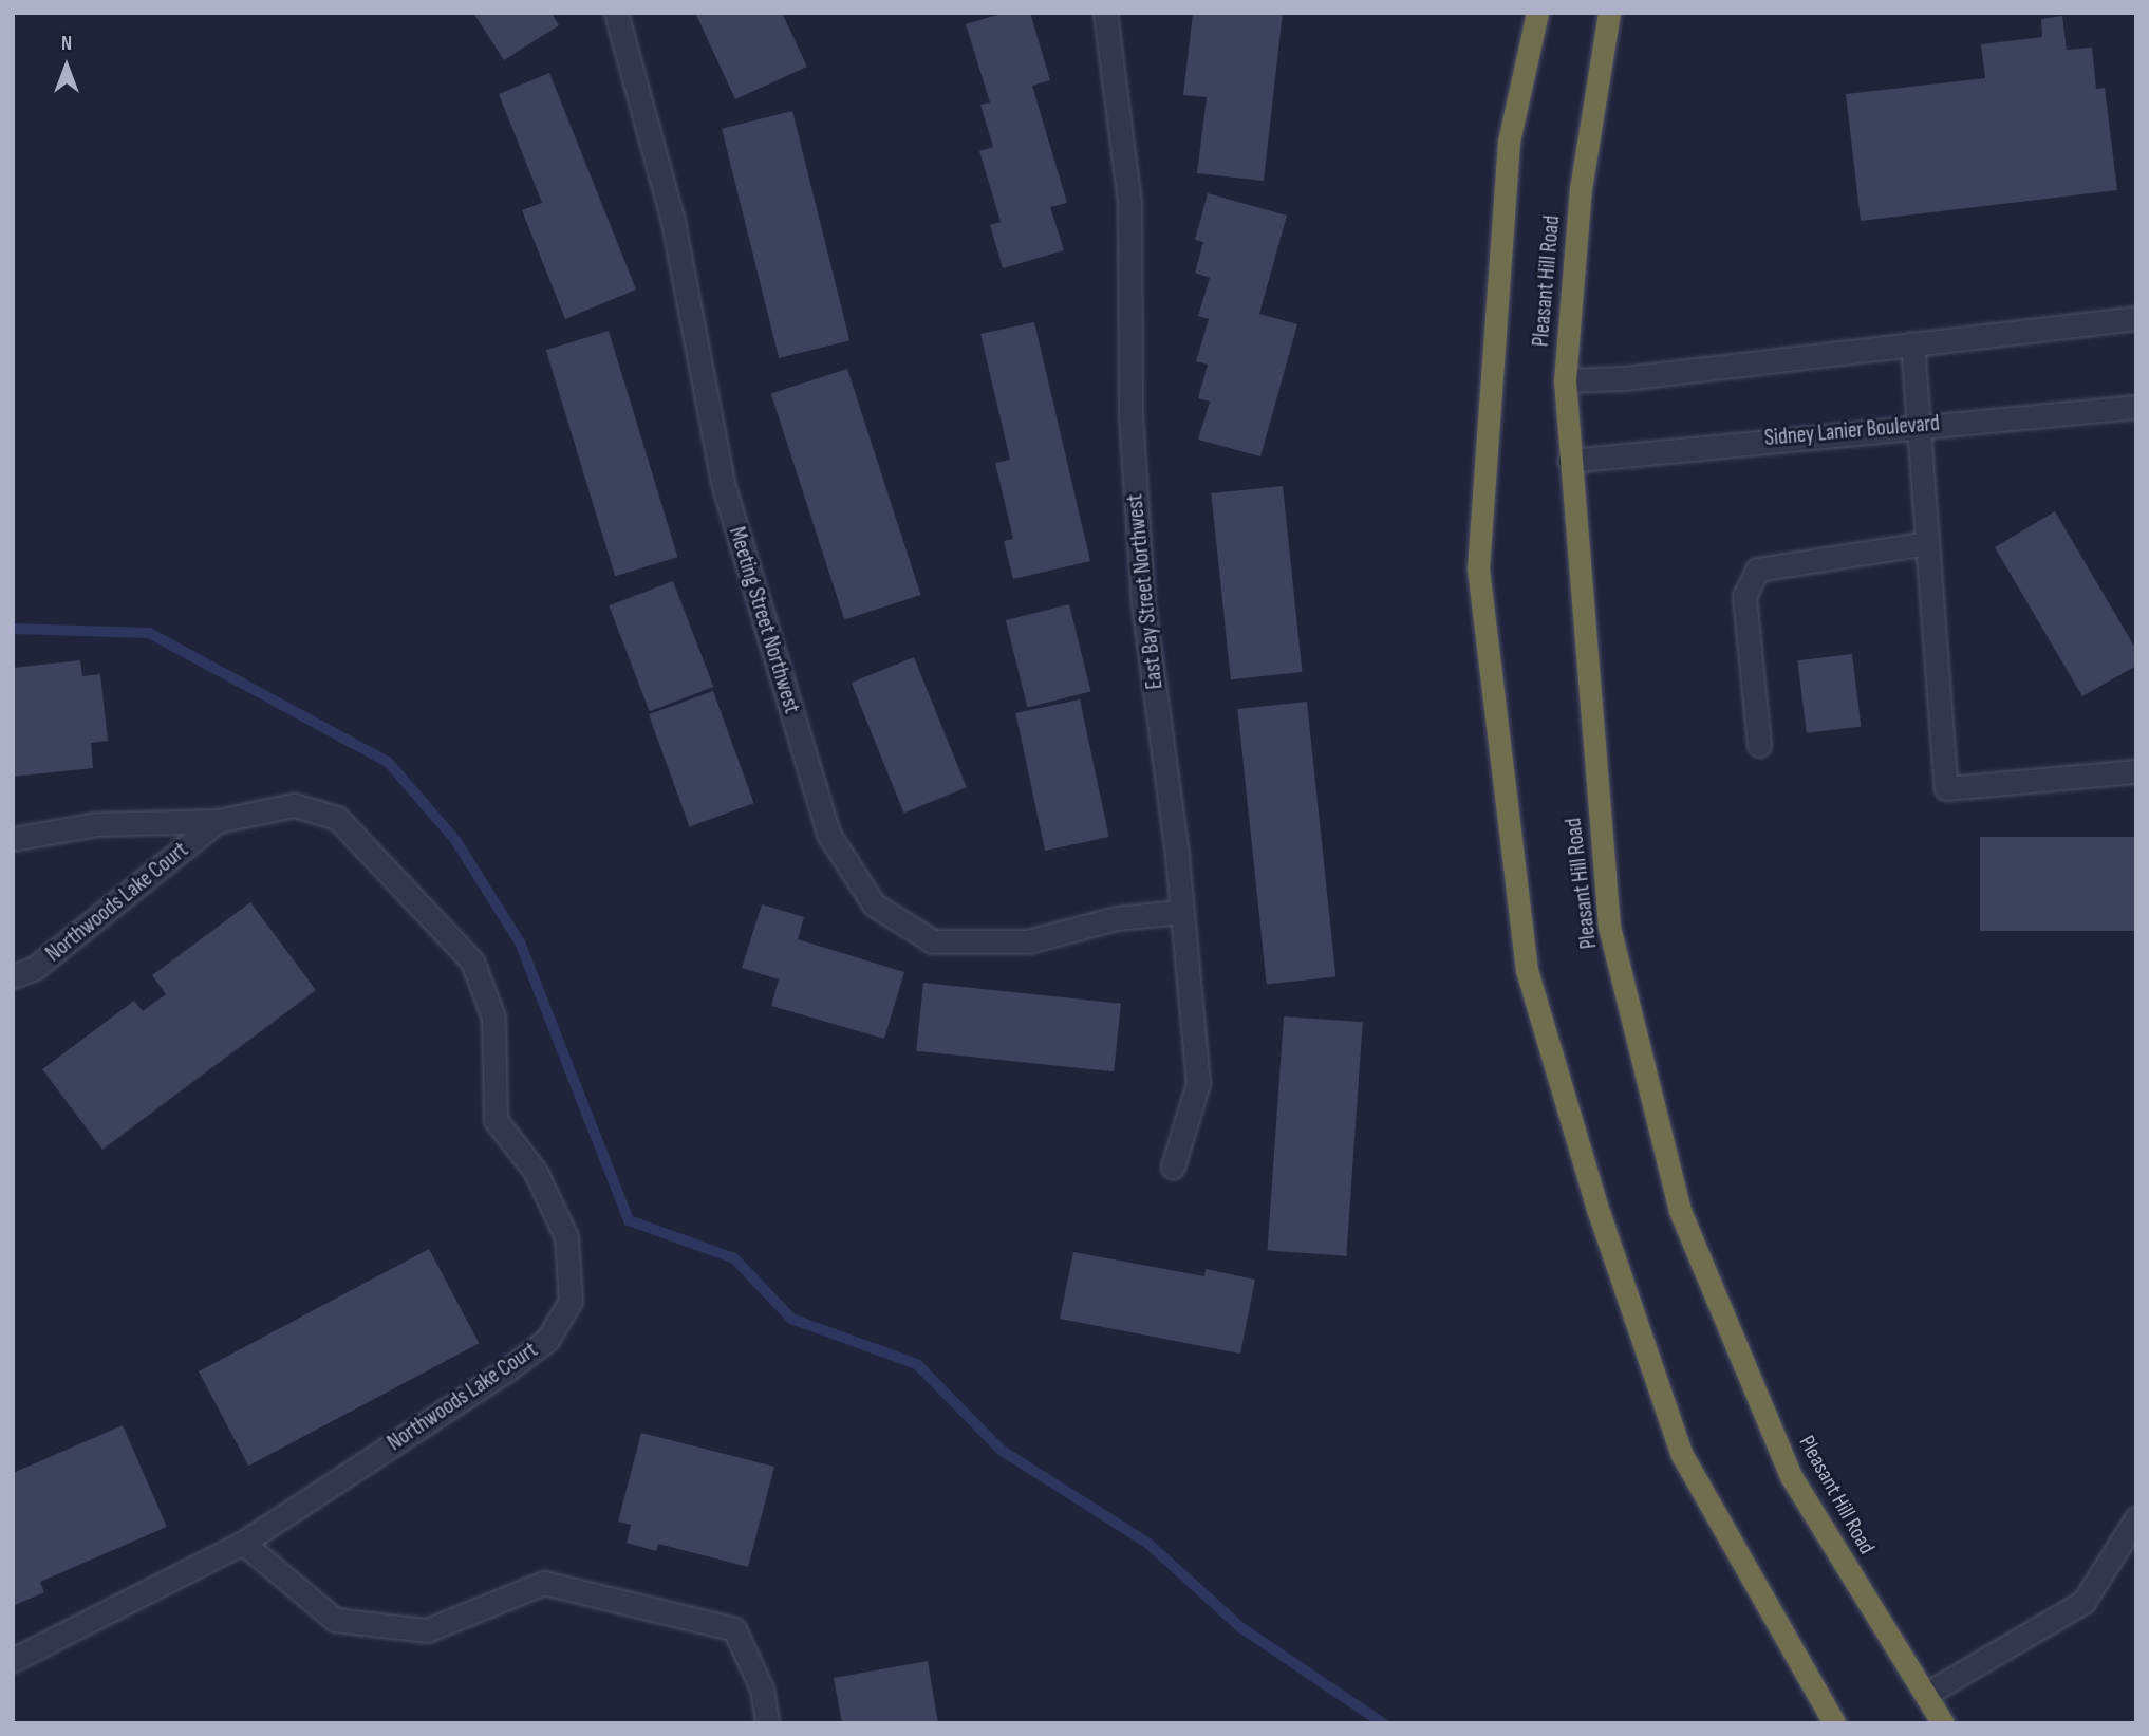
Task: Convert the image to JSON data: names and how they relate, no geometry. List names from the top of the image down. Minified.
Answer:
{"streets":{"highway":["Pleasant Hill Road"],"street":["Sidney Lanier Boulevard","East Bay Street Northwest","Meeting Street Northwest","Northwoods Lake Court"]},"crossings":[["Pleasant Hill Road","Sidney Lanier Boulevard"],["East Bay Street Northwest","Meeting Street Northwest"]],"north":"top"}
